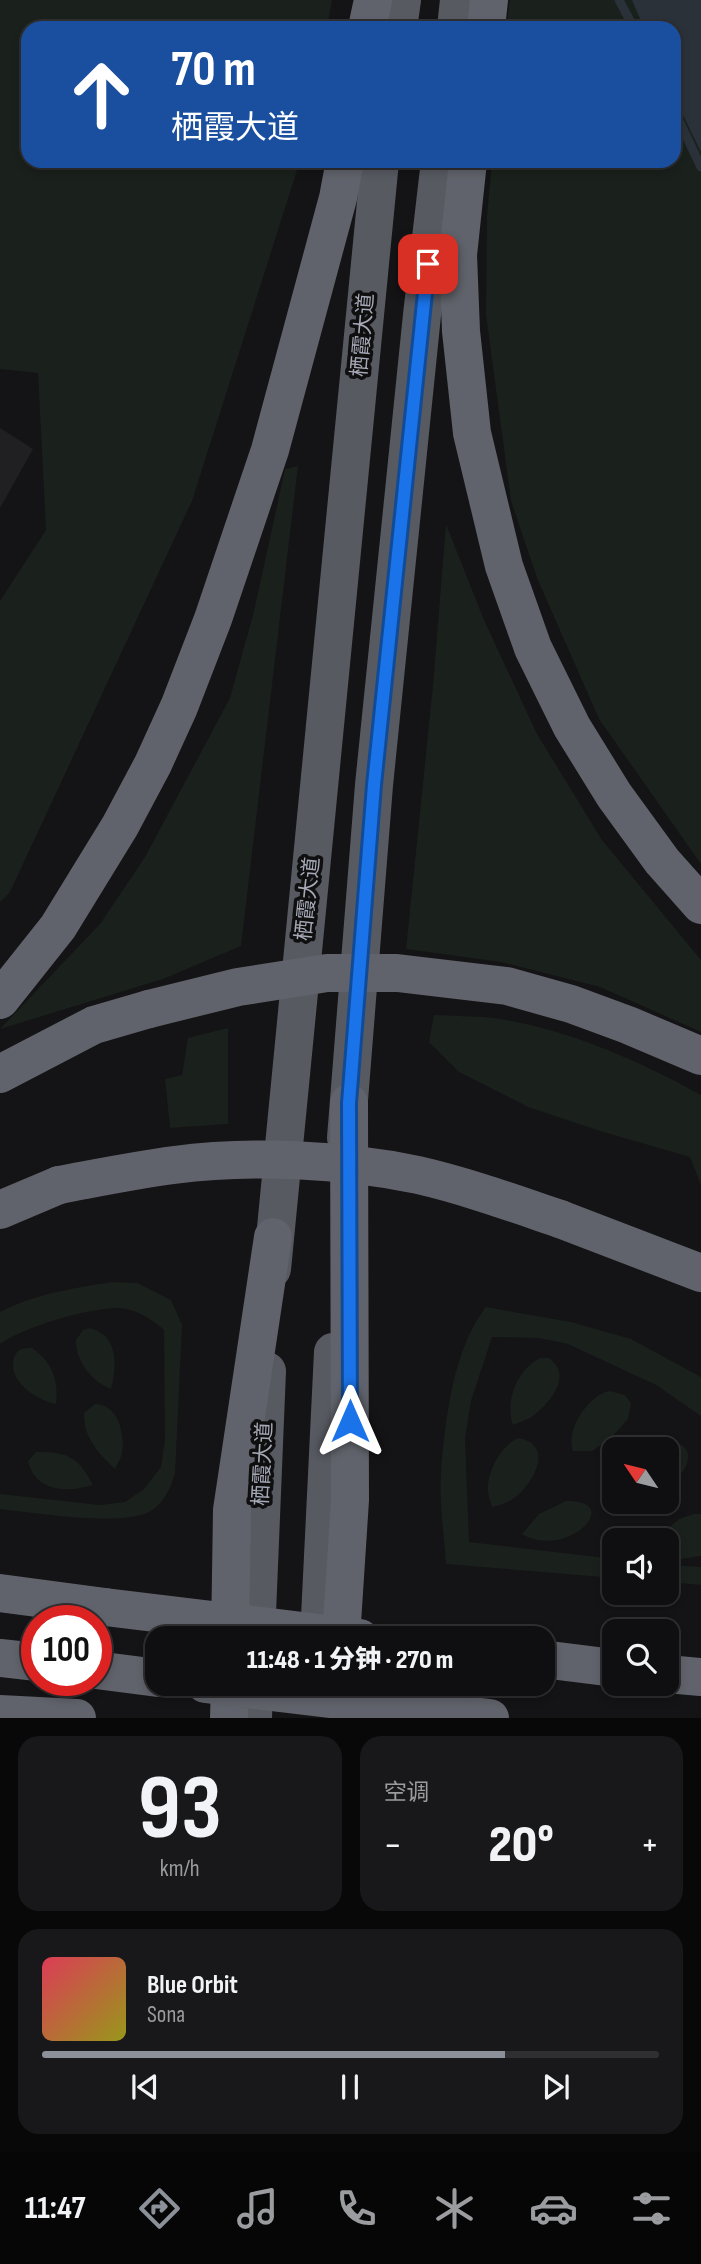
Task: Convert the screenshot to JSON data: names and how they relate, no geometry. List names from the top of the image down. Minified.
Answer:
{"streets":{"highway":["栖霞大道"]},"north":"top left","page":{"turn":["70 m","栖霞大道"],"limit":"100","trip":"11:48 · 1 分钟 · 270 m","tile":[["93","km/h"],"空调"],"heat":["−","20°","+"],"song":["Blue Orbit","Sona"],"tabs":"11:47"}}
